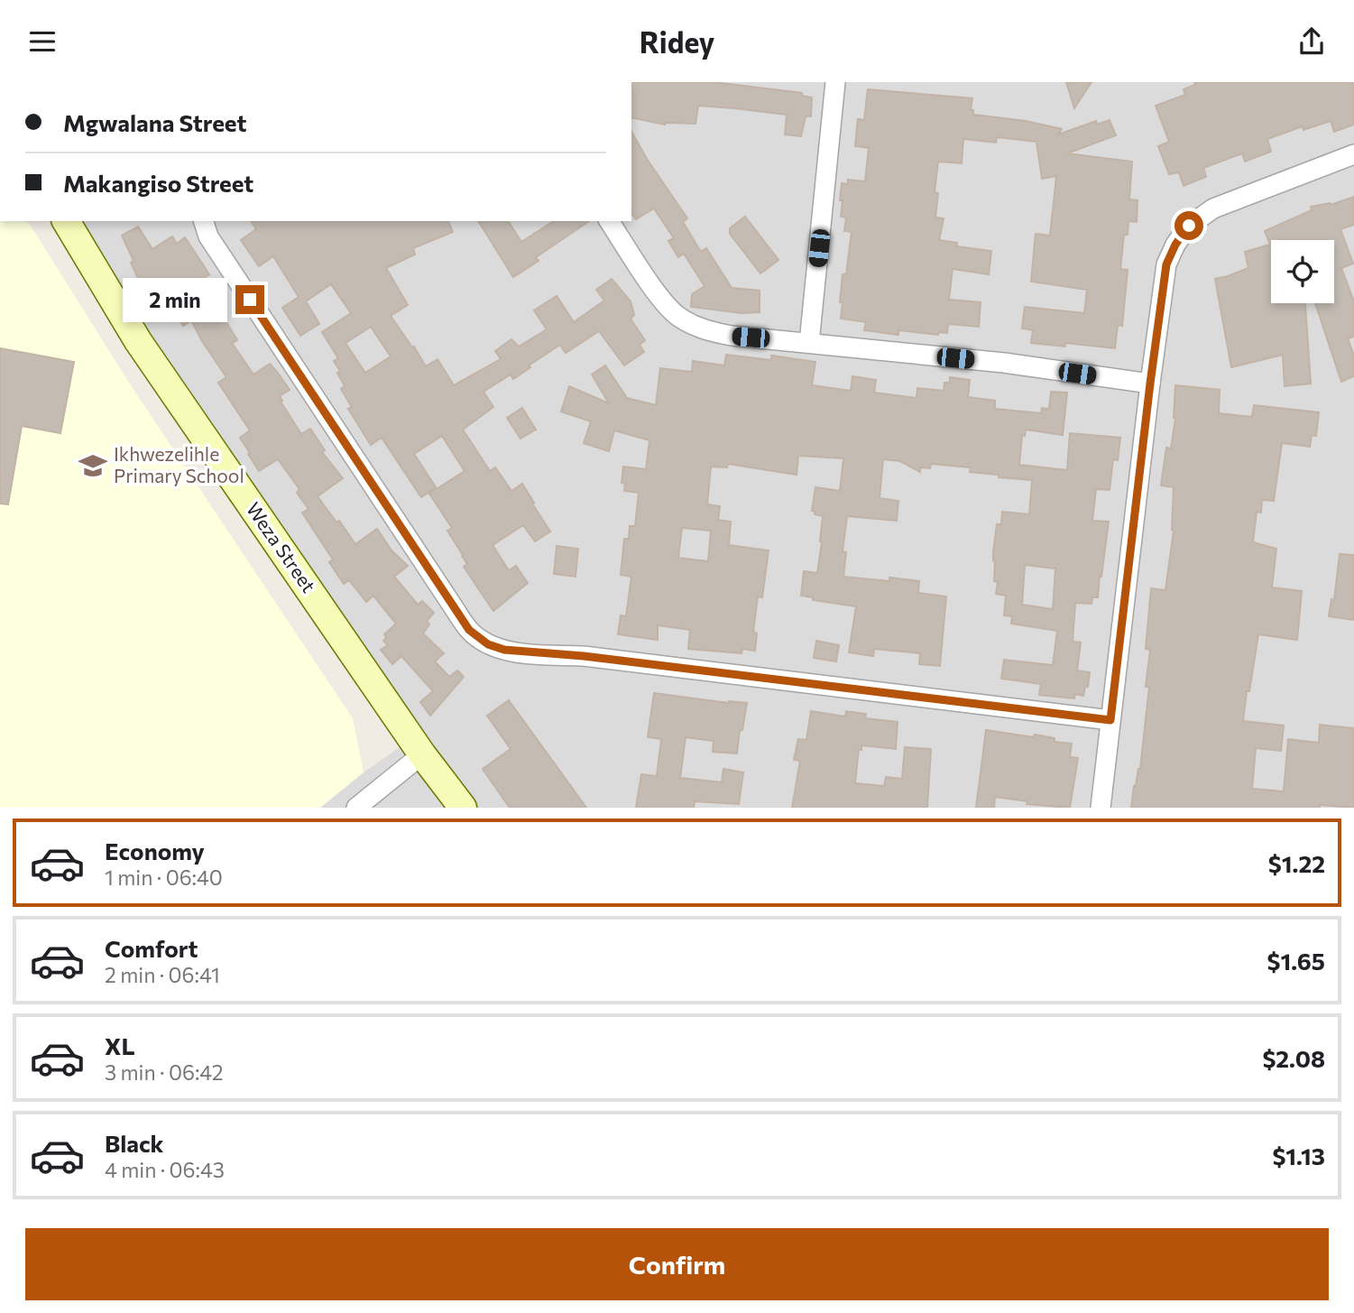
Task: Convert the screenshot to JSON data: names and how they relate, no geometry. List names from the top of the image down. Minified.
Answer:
{"streets":{"street":["Weza Street"]},"places":{"school or university":["Ikhwezelihle Primary School"]},"page":{"header":"Ridey","banner":["Mgwalana Street","Makangiso Street"],"bubble":"2 min","list":[{"name":"Economy","note":"1 min · 06:40","value":"$1.22"},{"name":"Comfort","note":"2 min · 06:41","value":"$1.65"},{"name":"XL","note":"3 min · 06:42","value":"$2.08"},{"name":"Black","note":"4 min · 06:43","value":"$1.13"}],"buttons":"Confirm"}}
